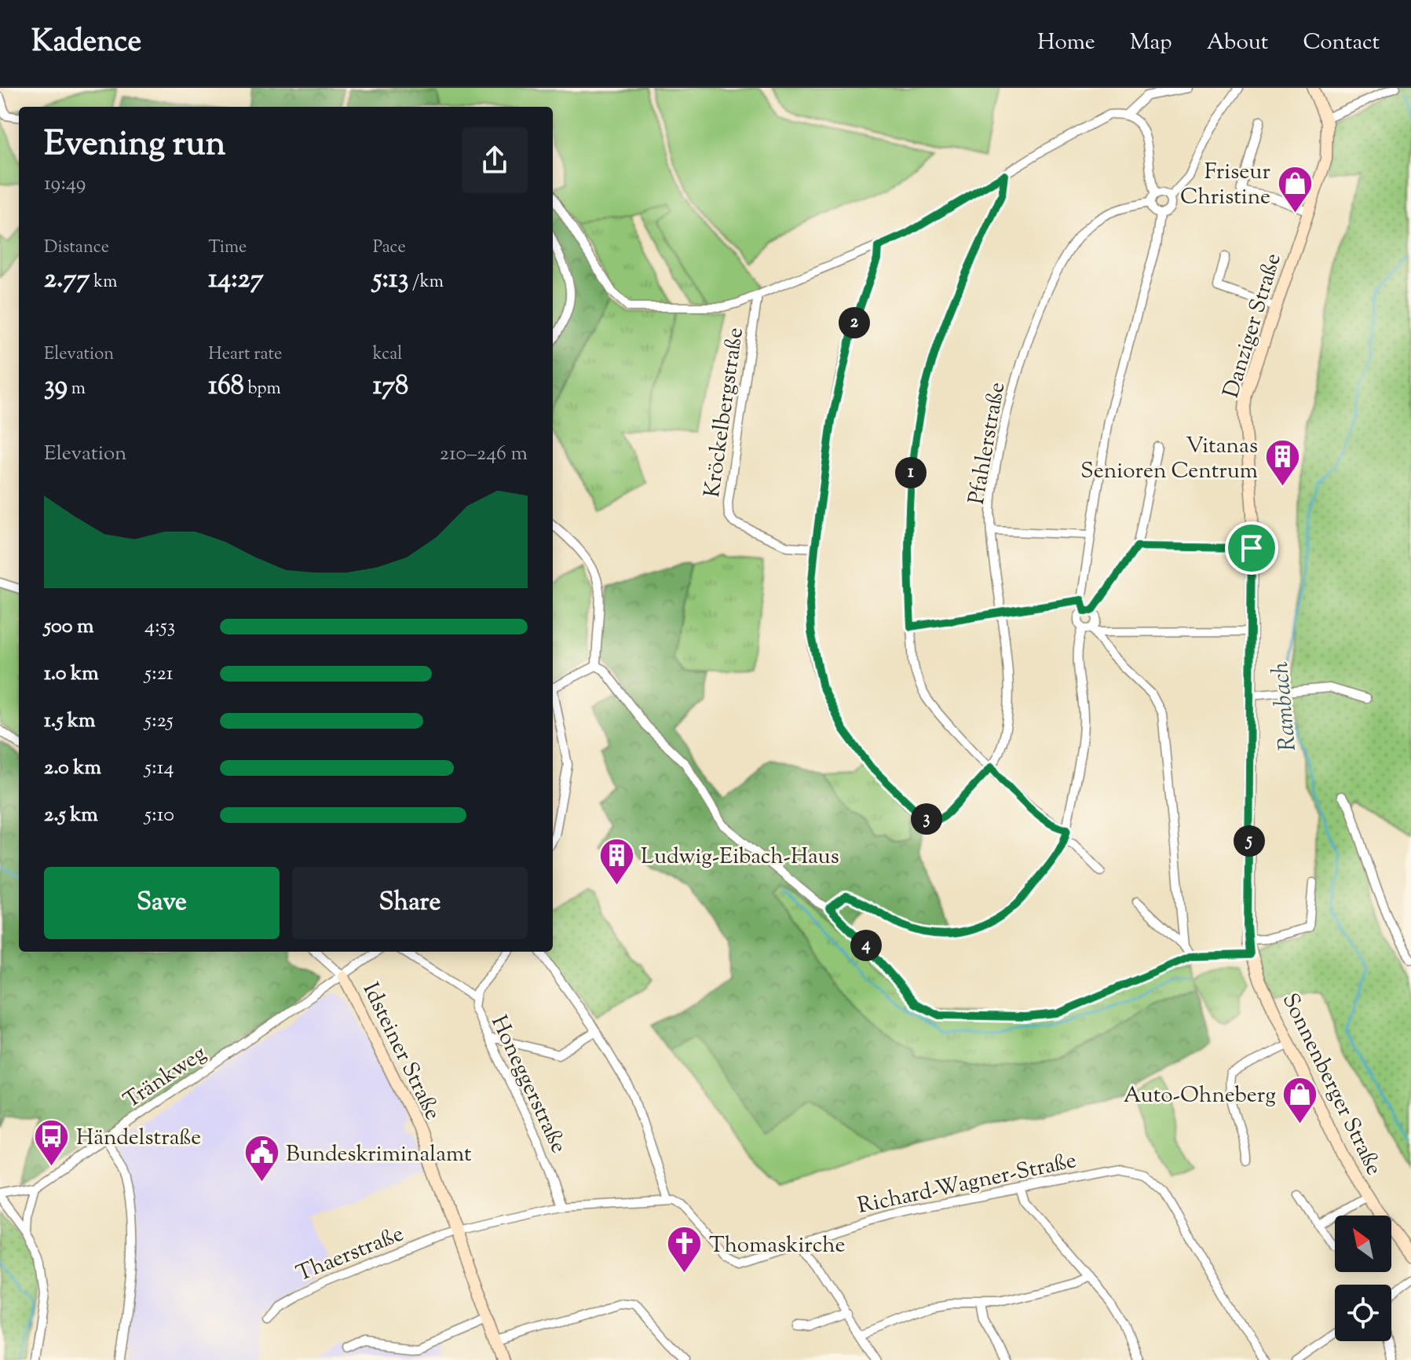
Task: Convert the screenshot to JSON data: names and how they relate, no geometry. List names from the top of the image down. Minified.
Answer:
{"streets":{"main road":["Danziger Straße","Idsteiner Straße","Sonnenberger Straße"],"street":["Kröckelbergstraße","Pfahlerstraße","Tränkweg","Honeggerstraße","Richard-Wagner-Straße","Thaerstraße"]},"crossings":[["Danziger Straße","Sonnenberger Straße"],["Kröckelbergstraße","Pfahlerstraße"],["Idsteiner Straße","Tränkweg"],["Idsteiner Straße","Thaerstraße"]],"water":["Rambach"],"places":{"shop":["Friseur Christine","Auto-Ohneberg"],"building":["Vitanas Senioren Centrum","Ludwig-Eibach-Haus"],"bus stop":["Händelstraße"],"public building":["Bundeskriminalamt"],"church":["Thomaskirche"]},"north":"top left","page":{"header":"Kadence","nav":["Home","Map","About","Contact"],"heading":["Evening run","19:49"],"stats":[["Distance","2.77 km"],["Time","14:27"],["Pace","5:13 /km"],["Elevation","39 m"],["Heart rate","168 bpm"],["kcal","178"]],"pins":["2","1","3","5","4"],"chart":["Elevation","210–246 m"],"list":[{"name":"500 m","note":"4:53"},{"name":"1.0 km","note":"5:21"},{"name":"1.5 km","note":"5:25"},{"name":"2.0 km","note":"5:14"},{"name":"2.5 km","note":"5:10"}],"buttons":["Save","Share"]}}
